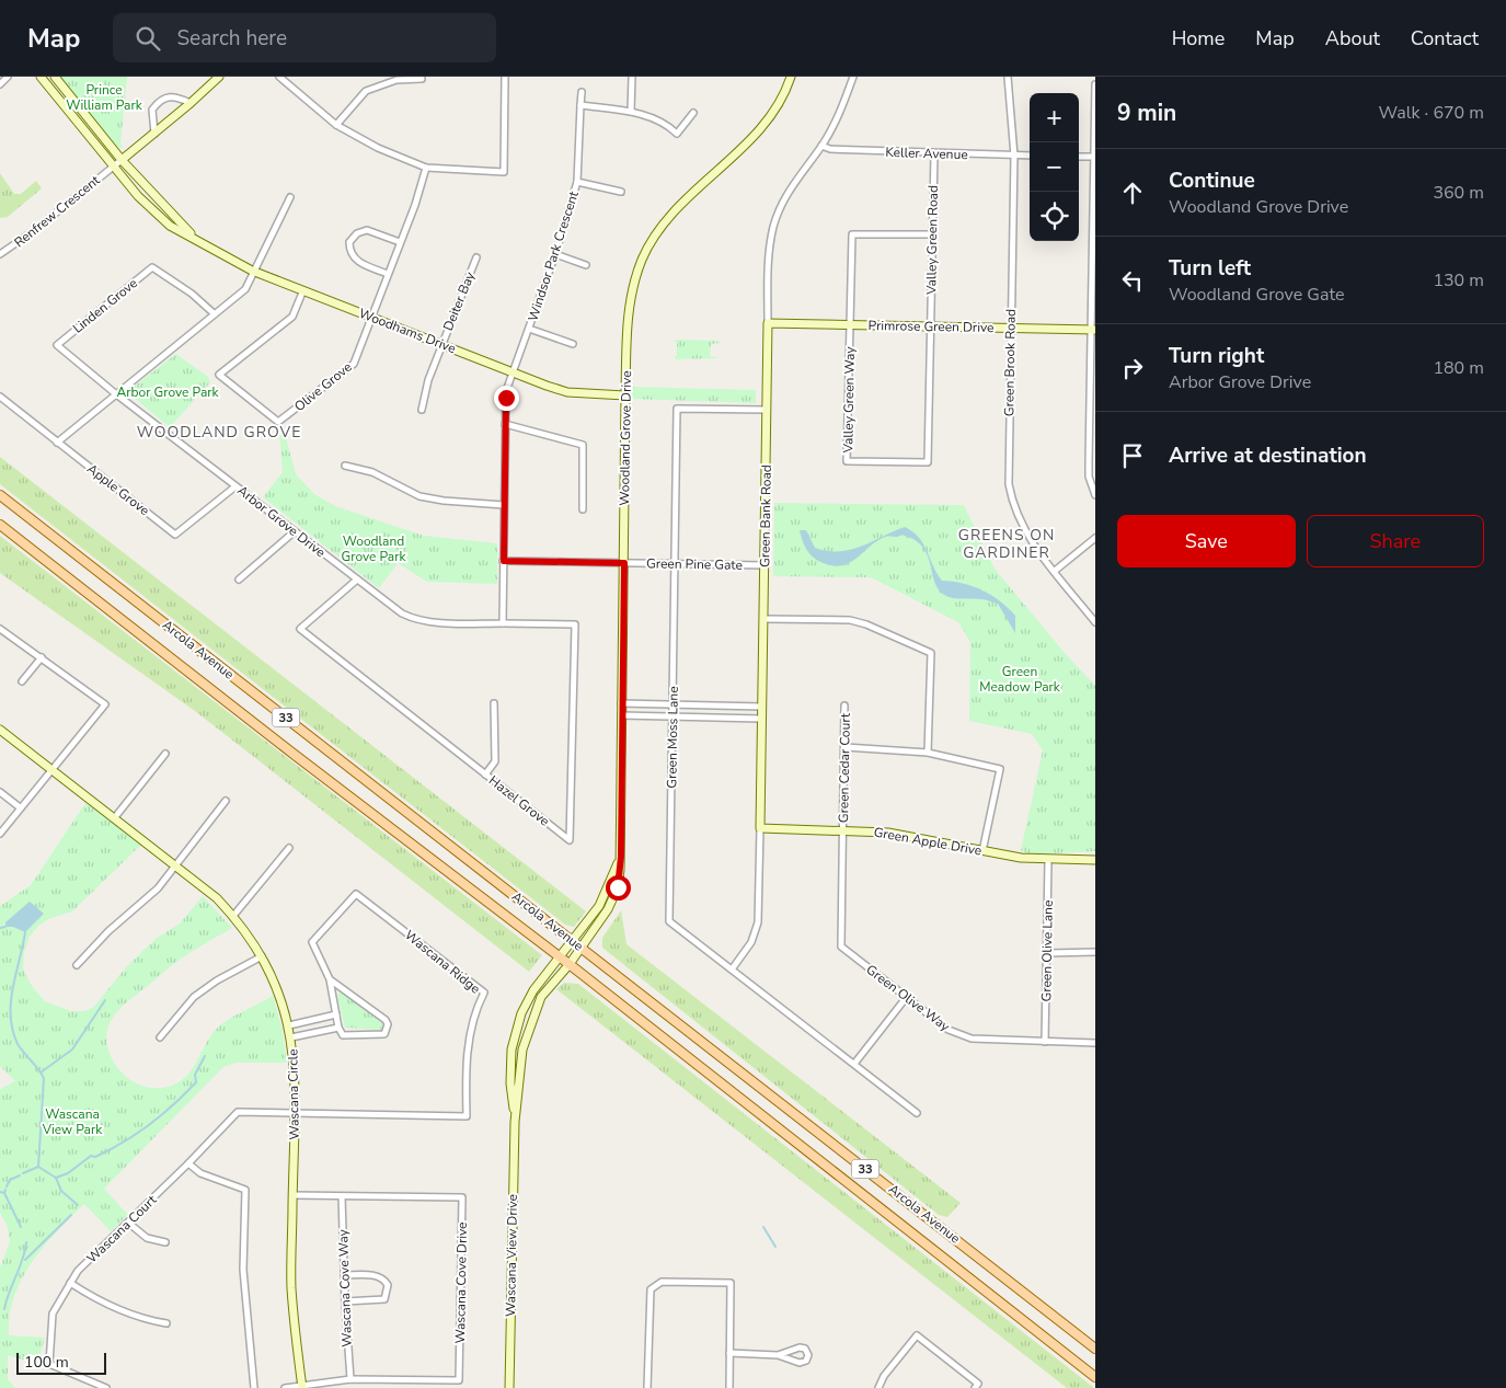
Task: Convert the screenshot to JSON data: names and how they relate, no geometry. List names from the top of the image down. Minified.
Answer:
{"streets":{"main road":["Arcola Avenue","33"],"street":["Keller Avenue","Renfrew Crescent","Valley Green Road","Windsor Park Crescent","Deiter Bay","Linden Grove","Primrose Green Drive","Woodhams Drive","Green Brook Road","Olive Grove","Valley Green Way","Woodland Grove Drive","Apple Grove","Green Bank Road","Arbor Grove Drive","Green Pine Gate","Green Moss Lane","Green Cedar Court","Hazel Grove","Green Apple Drive","Green Olive Lane","Wascana Ridge","Green Olive Way","Wascana Circle","Wascana Court","Wascana View Drive","Wascana Cove Drive","Wascana Cove Way"]},"crossings":[["Keller Avenue","Valley Green Road"],["Keller Avenue","Green Brook Road"],["Keller Avenue","Green Bank Road"],["Renfrew Crescent","Woodhams Drive"],["Valley Green Road","Primrose Green Drive"],["Valley Green Road","Valley Green Way"],["Windsor Park Crescent","Woodhams Drive"],["Deiter Bay","Woodhams Drive"],["Linden Grove","Arbor Grove Drive"],["Primrose Green Drive","Green Brook Road"],["Primrose Green Drive","Valley Green Way"],["Primrose Green Drive","Green Bank Road"],["Woodhams Drive","Olive Grove"],["Woodhams Drive","Woodland Grove Drive"],["Woodland Grove Drive","Green Pine Gate"],["Woodland Grove Drive","Arcola Avenue"],["Woodland Grove Drive","Wascana View Drive"],["Apple Grove","Arbor Grove Drive"],["Green Bank Road","Green Pine Gate"],["Green Bank Road","Green Moss Lane"],["Green Bank Road","Green Apple Drive"],["Arbor Grove Drive","Hazel Grove"],["Green Pine Gate","Green Moss Lane"],["Arcola Avenue","Wascana View Drive"],["Green Cedar Court","Green Apple Drive"],["Green Cedar Court","Green Olive Way"],["Green Apple Drive","Green Olive Lane"],["Green Apple Drive","Green Olive Way"],["Green Olive Lane","Green Olive Way"],["Wascana Ridge","Wascana Circle"],["Wascana Ridge","Wascana Court"],["Wascana Circle","Wascana Court"],["Wascana Circle","Wascana Cove Drive"],["Wascana Cove Drive","Wascana Cove Way"]],"districts":["WOODLAND GROVE","GREENS ON GARDINER"],"parks":["Prince William Park","Arbor Grove Park","Woodland Grove Park","Green Meadow Park","Wascana View Park"],"scale_bar":"100 m","page":{"header":"Map","search":"Search here","nav":["Home","Map","About","Contact"],"heading":["9 min","Walk · 670 m"],"map_buttons":["+","−"],"list":[["Continue","Woodland Grove Drive","360 m"],["Turn left","Woodland Grove Gate","130 m"],["Turn right","Arbor Grove Drive","180 m"],"Arrive at destination"],"buttons":["Save","Share"],"scale":"100 m"}}
